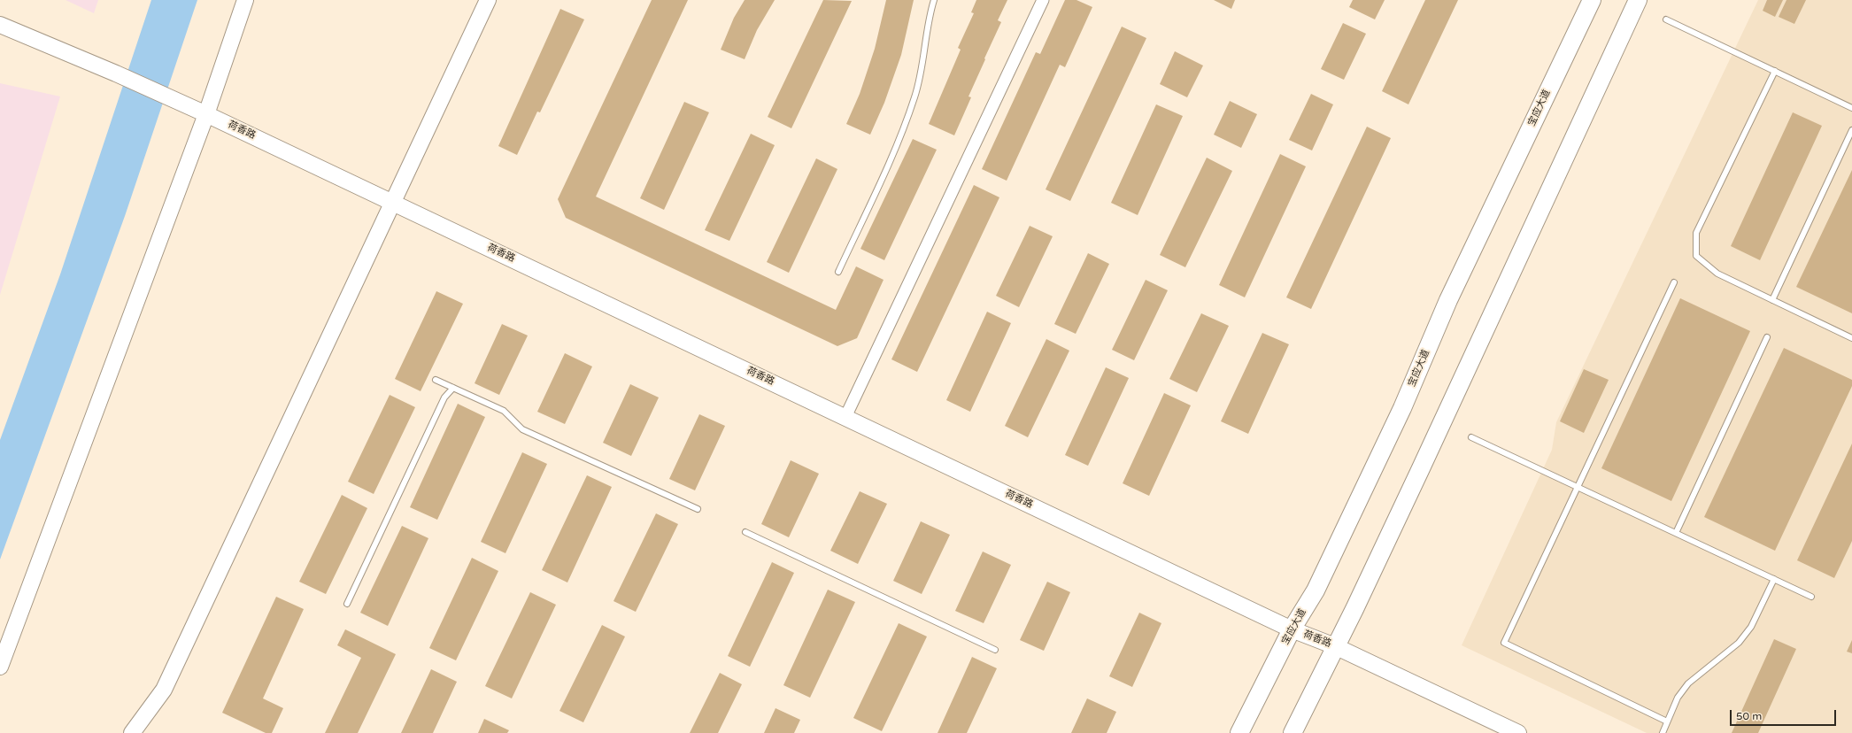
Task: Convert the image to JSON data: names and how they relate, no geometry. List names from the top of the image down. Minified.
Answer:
{"streets":{"main road":["宝应大道"],"street":["荷香路"]},"crossings":[["宝应大道","荷香路"]],"scale_bar":"50 m"}
